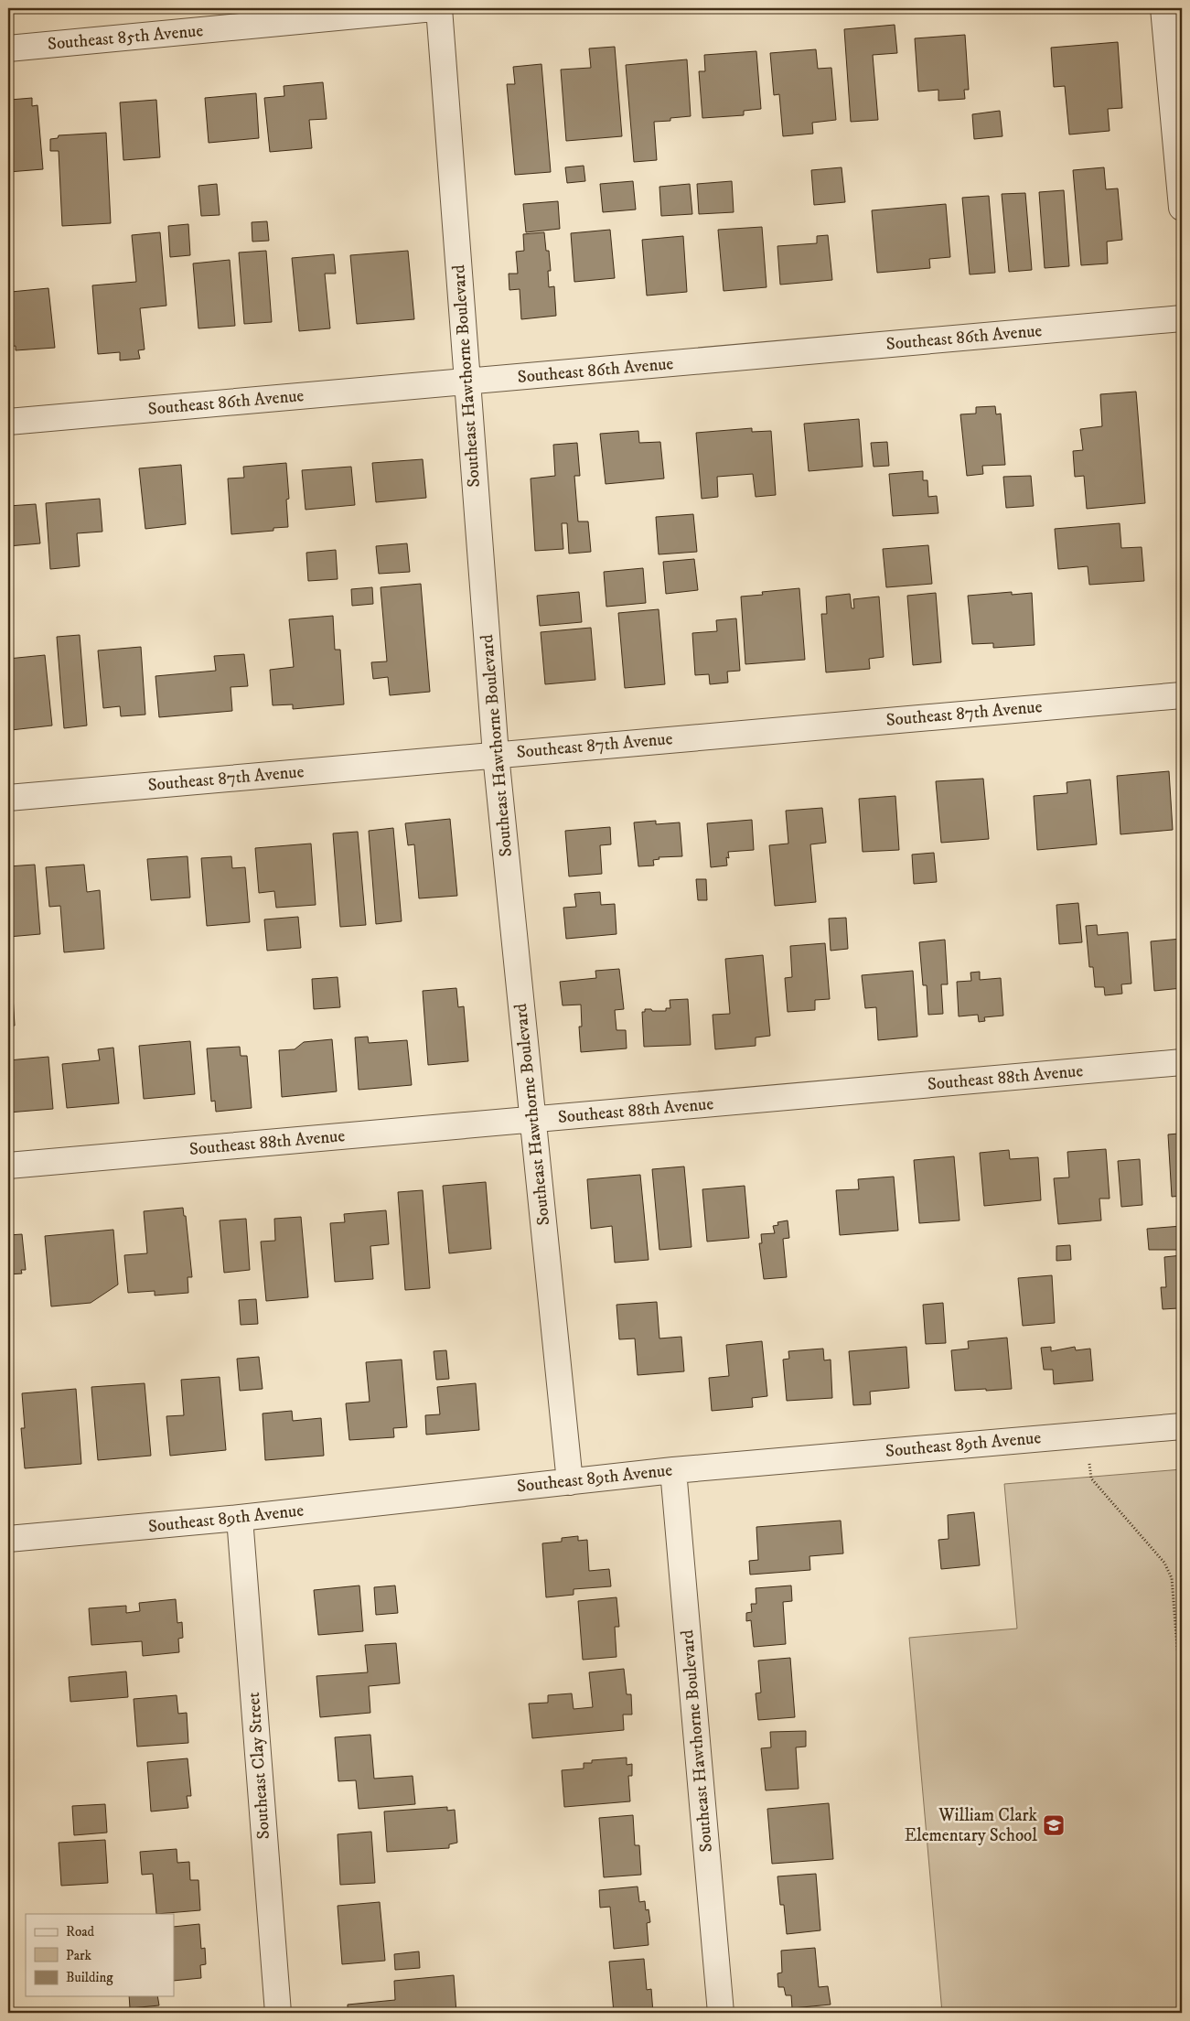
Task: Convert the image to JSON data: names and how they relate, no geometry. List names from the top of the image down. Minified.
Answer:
{"streets":{"street":["Southeast 85th Avenue","Southeast 86th Avenue","Southeast Hawthorne Boulevard","Southeast 87th Avenue","Southeast 88th Avenue","Southeast 89th Avenue","Southeast Clay Street"]},"crossings":[["Southeast 86th Avenue","Southeast Hawthorne Boulevard"],["Southeast Hawthorne Boulevard","Southeast 87th Avenue"],["Southeast Hawthorne Boulevard","Southeast 88th Avenue"],["Southeast Hawthorne Boulevard","Southeast 89th Avenue"],["Southeast 89th Avenue","Southeast Clay Street"]],"places":{"school or university":["William Clark Elementary School"]},"legend":["Road","Park","Building"]}
